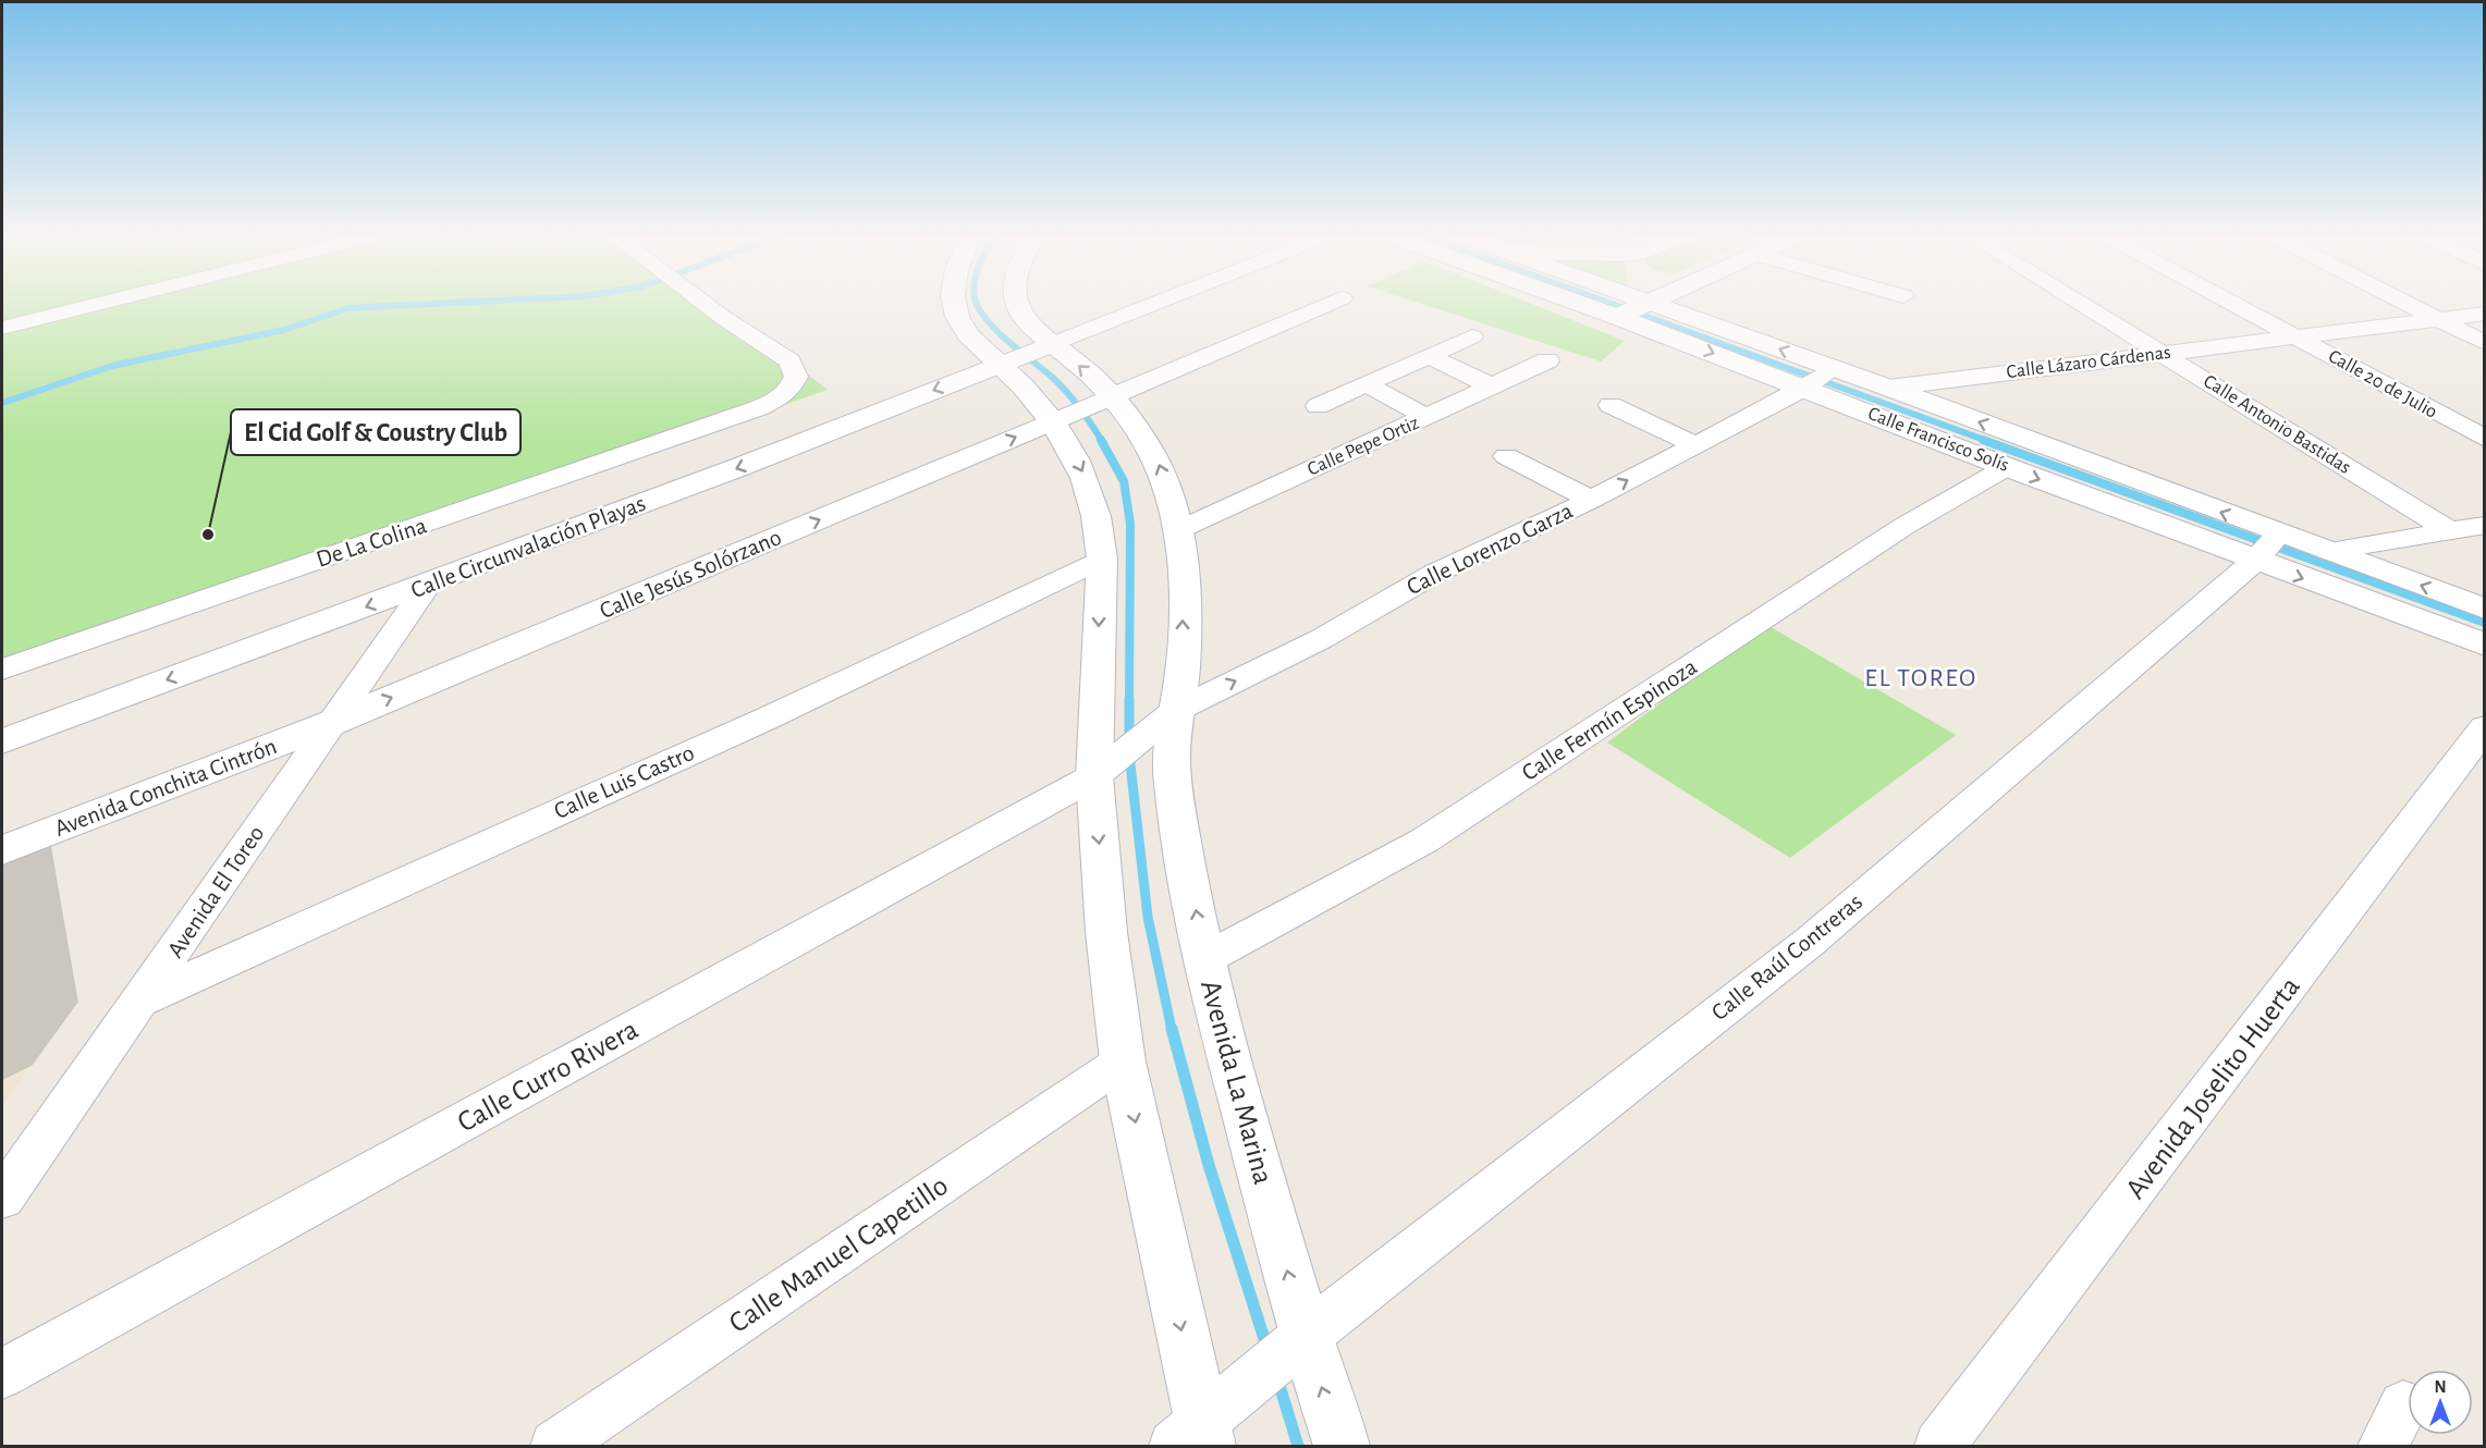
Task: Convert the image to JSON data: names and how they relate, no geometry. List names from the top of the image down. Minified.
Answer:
{"streets":{"main road":["Calle Francisco Solís","Calle Circunvalación Playas","Calle Jesús Solórzano","Avenida Conchita Cintrón","Avenida La Marina"],"street":["Calle Lázaro Cárdenas","Calle 20 de Julio","Calle Antonio Bastidas","Calle Pepe Ortiz","De La Colina","Calle Lorenzo Garza","Calle Fermín Espinoza","Calle Luis Castro","Avenida El Toreo","Calle Raúl Contreras","Calle Curro Rivera","Avenida Joselito Huerta","Calle Manuel Capetillo"]},"crossings":[["Calle Lázaro Cárdenas","Calle 20 de Julio"],["Calle Lázaro Cárdenas","Calle Antonio Bastidas"],["Calle Lázaro Cárdenas","Calle Francisco Solís"],["Calle Francisco Solís","Calle Lorenzo Garza"],["Calle Francisco Solís","Calle Fermín Espinoza"],["Calle Francisco Solís","Calle Raúl Contreras"],["Calle Pepe Ortiz","Avenida La Marina"],["Calle Circunvalación Playas","Avenida El Toreo"],["Calle Circunvalación Playas","Avenida La Marina"],["Calle Lorenzo Garza","Avenida La Marina"],["Calle Jesús Solórzano","Avenida Conchita Cintrón"],["Calle Jesús Solórzano","Avenida El Toreo"],["Calle Fermín Espinoza","Avenida La Marina"],["Calle Luis Castro","Avenida El Toreo"],["Avenida Conchita Cintrón","Avenida El Toreo"],["Calle Raúl Contreras","Avenida La Marina"]],"one_way":["Calle Circunvalación Playas","Calle Jesús Solórzano"],"districts":["EL TOREO"],"places":["El Cid Golf & Coustry Club"],"north":"top"}
